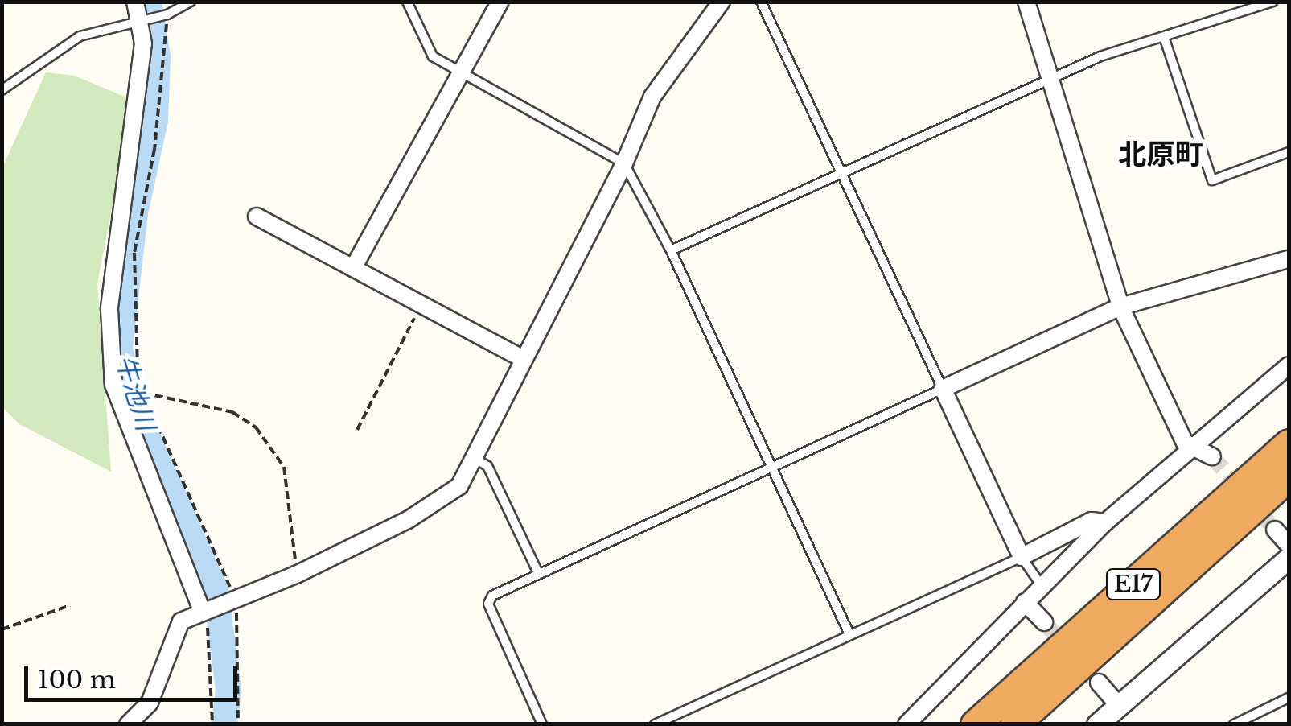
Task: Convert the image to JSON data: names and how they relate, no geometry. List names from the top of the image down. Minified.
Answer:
{"streets":{"highway":["E17"]},"districts":["北原町"],"water":["牛池川"],"scale_bar":"100 m"}
